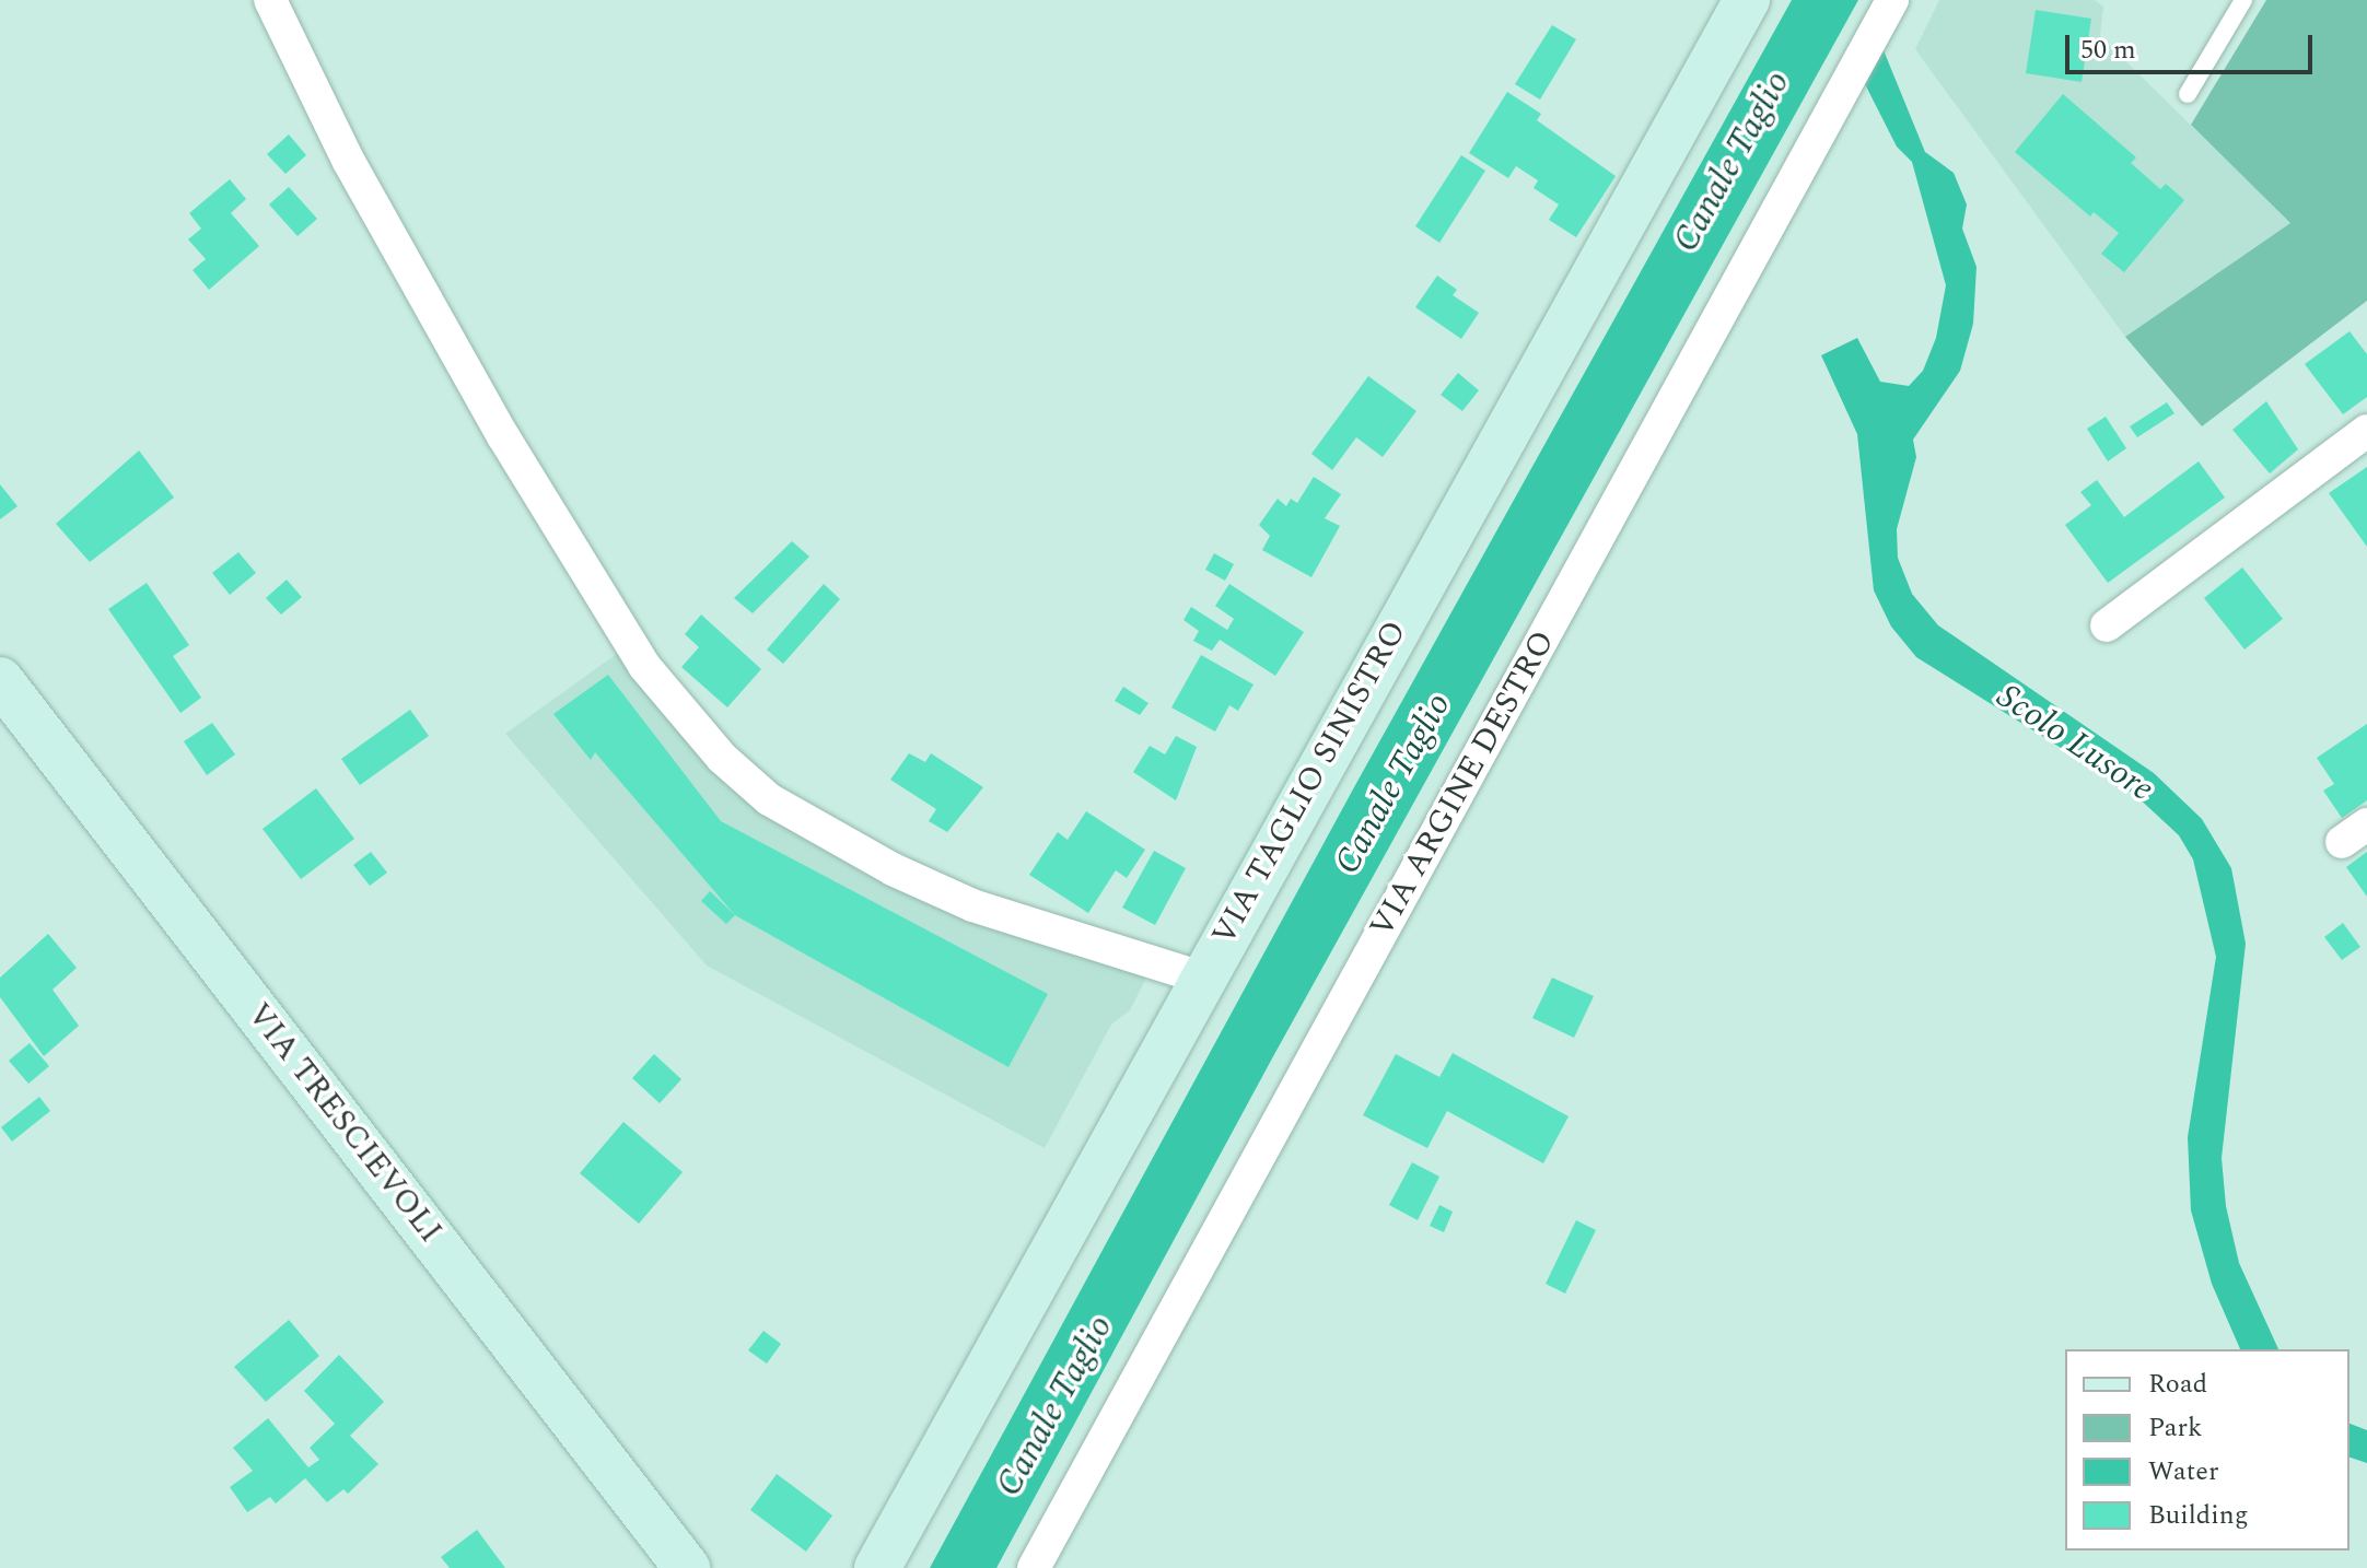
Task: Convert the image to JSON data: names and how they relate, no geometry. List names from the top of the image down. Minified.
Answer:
{"streets":{"main road":["VIA TAGLIO SINISTRO","VIA TRESCIEVOLI"],"street":["VIA ARGINE DESTRO"]},"water":["Canale Taglio","Scolo Lusore"],"legend":["Road","Park","Water","Building"],"scale_bar":"50 m"}
